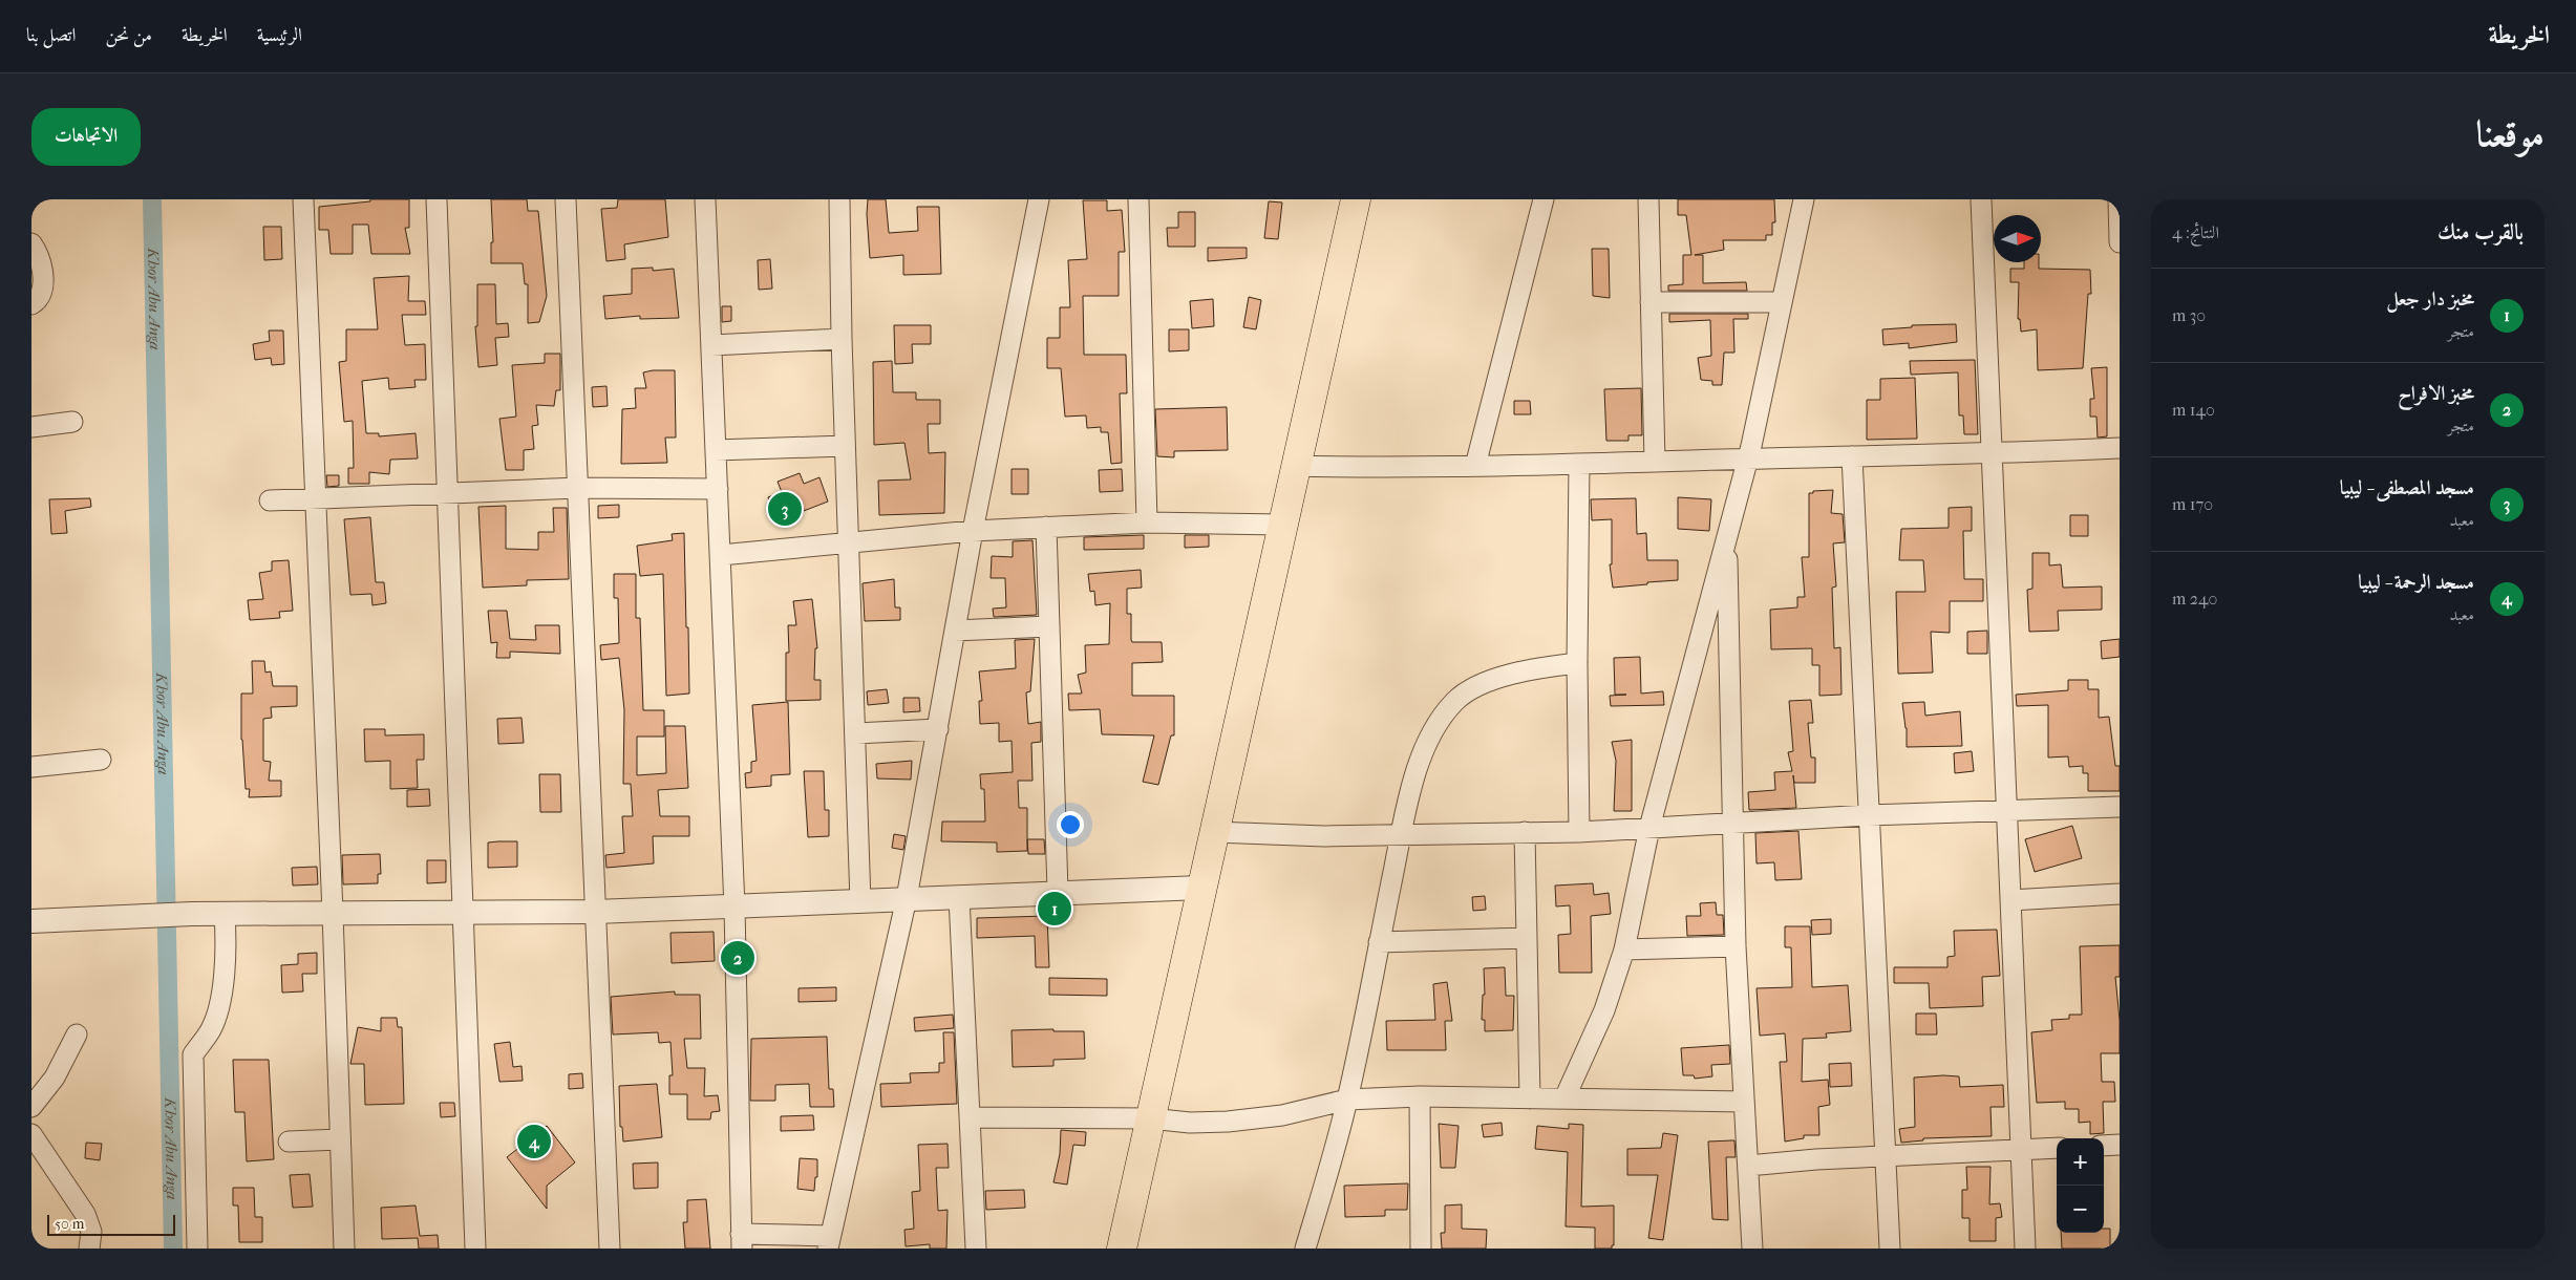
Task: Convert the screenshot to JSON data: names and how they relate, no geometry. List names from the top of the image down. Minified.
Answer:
{"water":["Khor Abu Anga"],"scale_bar":"50 m","north":"right","page":{"header":"الخريطة","nav":["الرئيسية","الخريطة","من نحن","اتصل بنا"],"title":"موقعنا","buttons":"الاتجاهات","heading":["بالقرب منك","النتائج: 4"],"list":[{"mark":"1","name":"مخبز دار جعل","note":"متجر","value":"30 m"},{"mark":"2","name":"مخبز الافراح","note":"متجر","value":"140 m"},{"mark":"3","name":"مسجد المصطفى - ليبيا","note":"معبد","value":"170 m"},{"mark":"4","name":"مسجد الرحمة - ليبيا","note":"معبد","value":"240 m"}],"pins":["3","1","2","4"],"map_buttons":["+","−"],"scale":"50 m"}}
